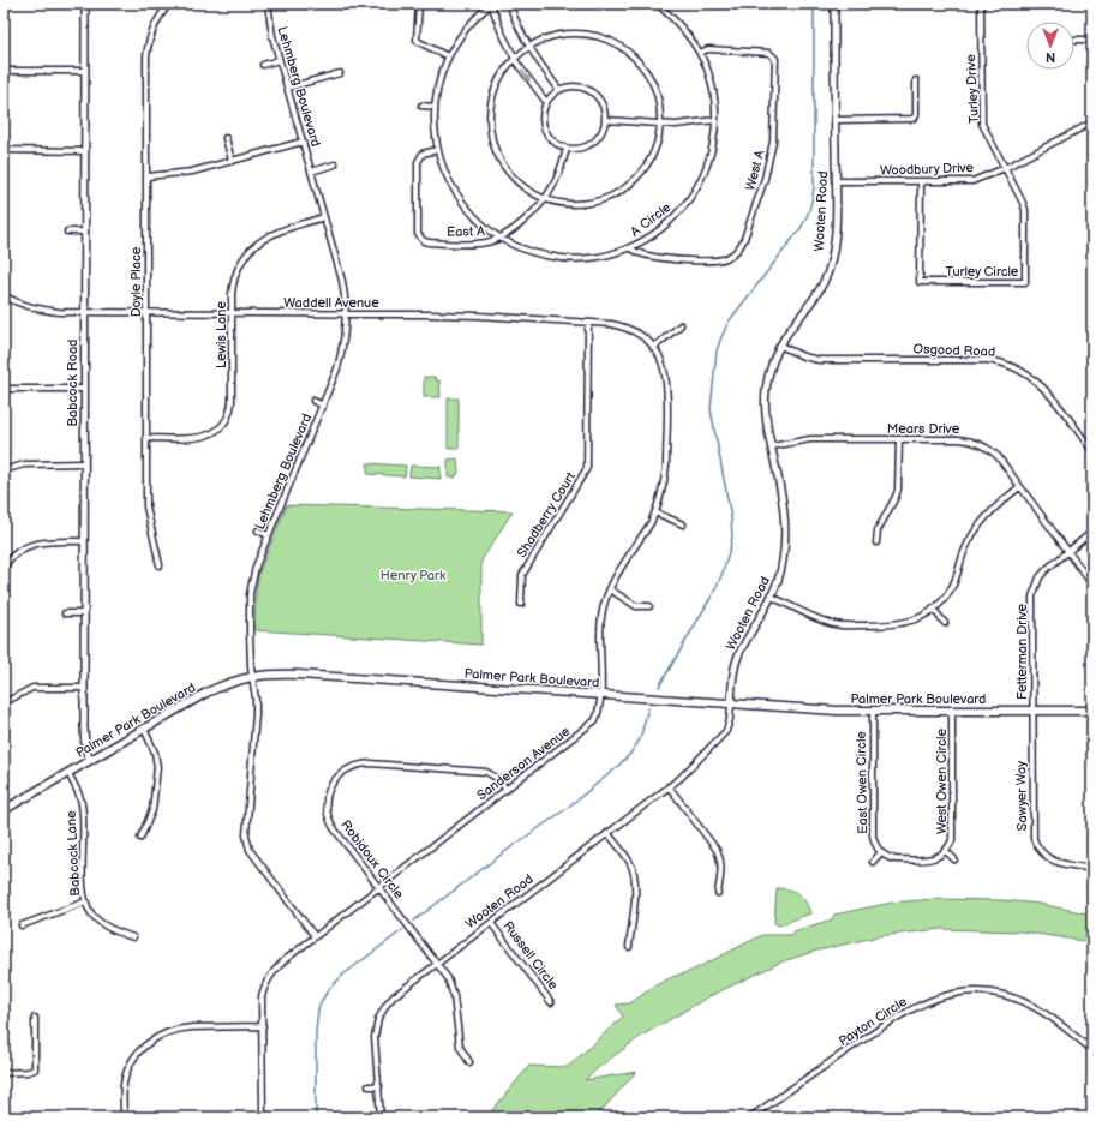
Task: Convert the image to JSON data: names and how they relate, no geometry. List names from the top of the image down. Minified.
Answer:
{"streets":{"main road":["Palmer Park Boulevard"],"street":["Lehmberg Boulevard","Turley Drive","Woodbury Drive","West A","Wooten Road","A Circle","East A","Turley Circle","Doyle Place","Waddell Avenue","Lewis Lane","Osgood Road","Babcock Road","Mears Drive","Shadberry Court","Fetterman Drive","Sanderson Avenue","West Owen Circle","East Owen Circle","Sawyer Way","Babcock Lane","Robidoux Circle","Russell Circle","Payton Circle"]},"crossings":[["Lehmberg Boulevard","Waddell Avenue"],["Lehmberg Boulevard","Lewis Lane"],["Lehmberg Boulevard","Palmer Park Boulevard"],["Lehmberg Boulevard","Sanderson Avenue"],["Turley Drive","Woodbury Drive"],["Turley Drive","Turley Circle"],["Woodbury Drive","Wooten Road"],["Woodbury Drive","Turley Circle"],["West A","A Circle"],["Wooten Road","Osgood Road"],["Wooten Road","Mears Drive"],["Wooten Road","Palmer Park Boulevard"],["Wooten Road","Robidoux Circle"],["Wooten Road","Russell Circle"],["A Circle","East A"],["Doyle Place","Waddell Avenue"],["Doyle Place","Lewis Lane"],["Waddell Avenue","Lewis Lane"],["Waddell Avenue","Babcock Road"],["Waddell Avenue","Shadberry Court"],["Waddell Avenue","Sanderson Avenue"],["Babcock Road","Palmer Park Boulevard"],["Mears Drive","Fetterman Drive"],["Fetterman Drive","Palmer Park Boulevard"],["Fetterman Drive","Sawyer Way"],["Palmer Park Boulevard","Sanderson Avenue"],["Palmer Park Boulevard","West Owen Circle"],["Palmer Park Boulevard","East Owen Circle"],["Palmer Park Boulevard","Sawyer Way"],["Palmer Park Boulevard","Babcock Lane"],["Sanderson Avenue","Robidoux Circle"],["West Owen Circle","East Owen Circle"]],"parks":["Henry Park"],"north":"bottom"}
